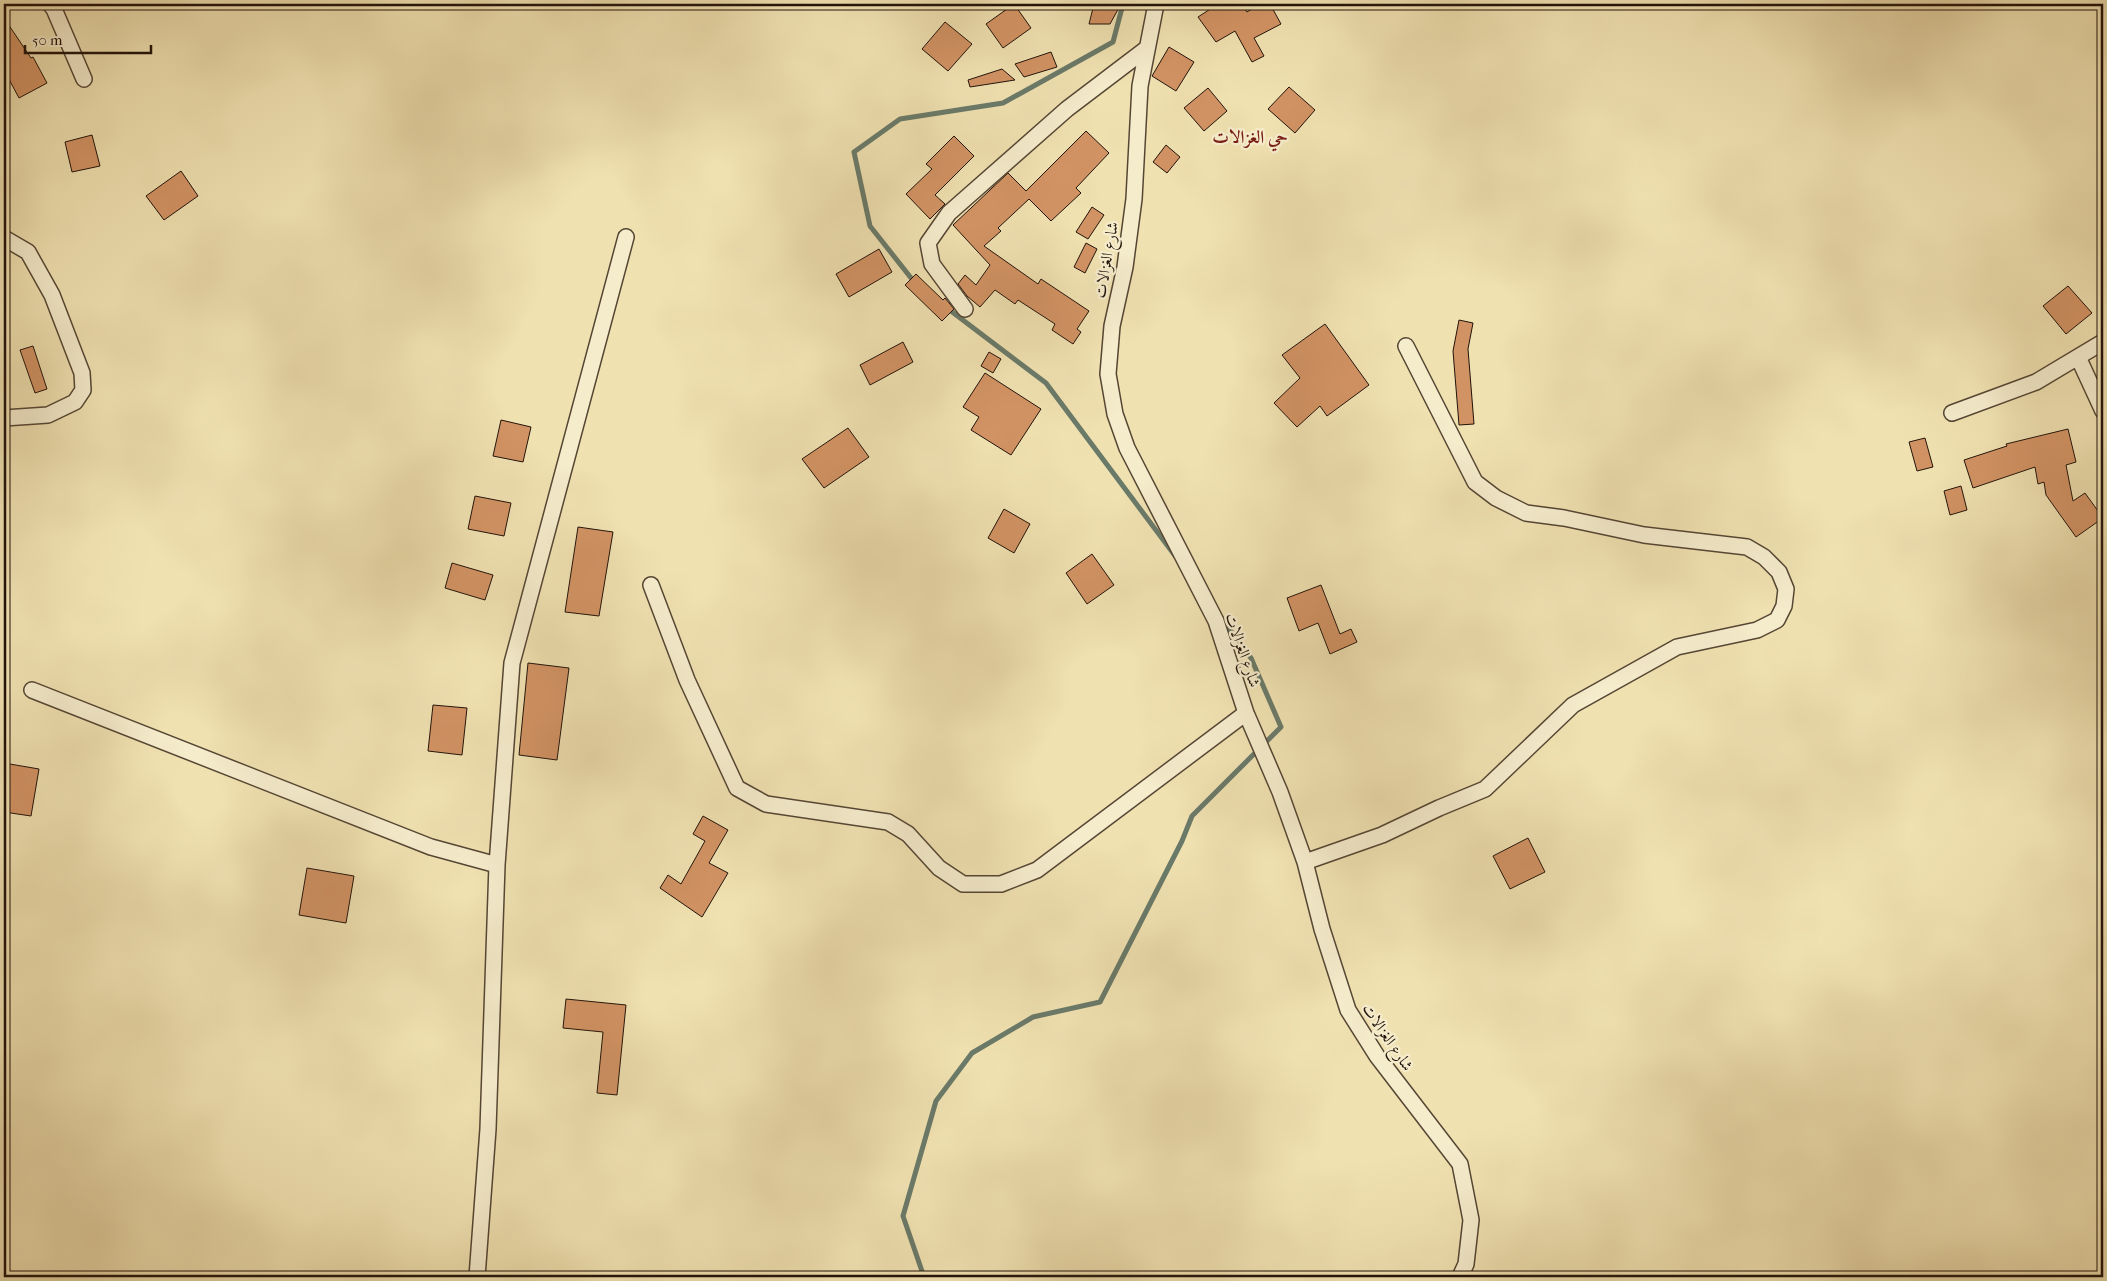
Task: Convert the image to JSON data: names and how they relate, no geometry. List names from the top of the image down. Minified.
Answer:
{"streets":{"street":["شارع الغزالات"]},"districts":["حي الغزالات"],"scale_bar":"50 m"}
